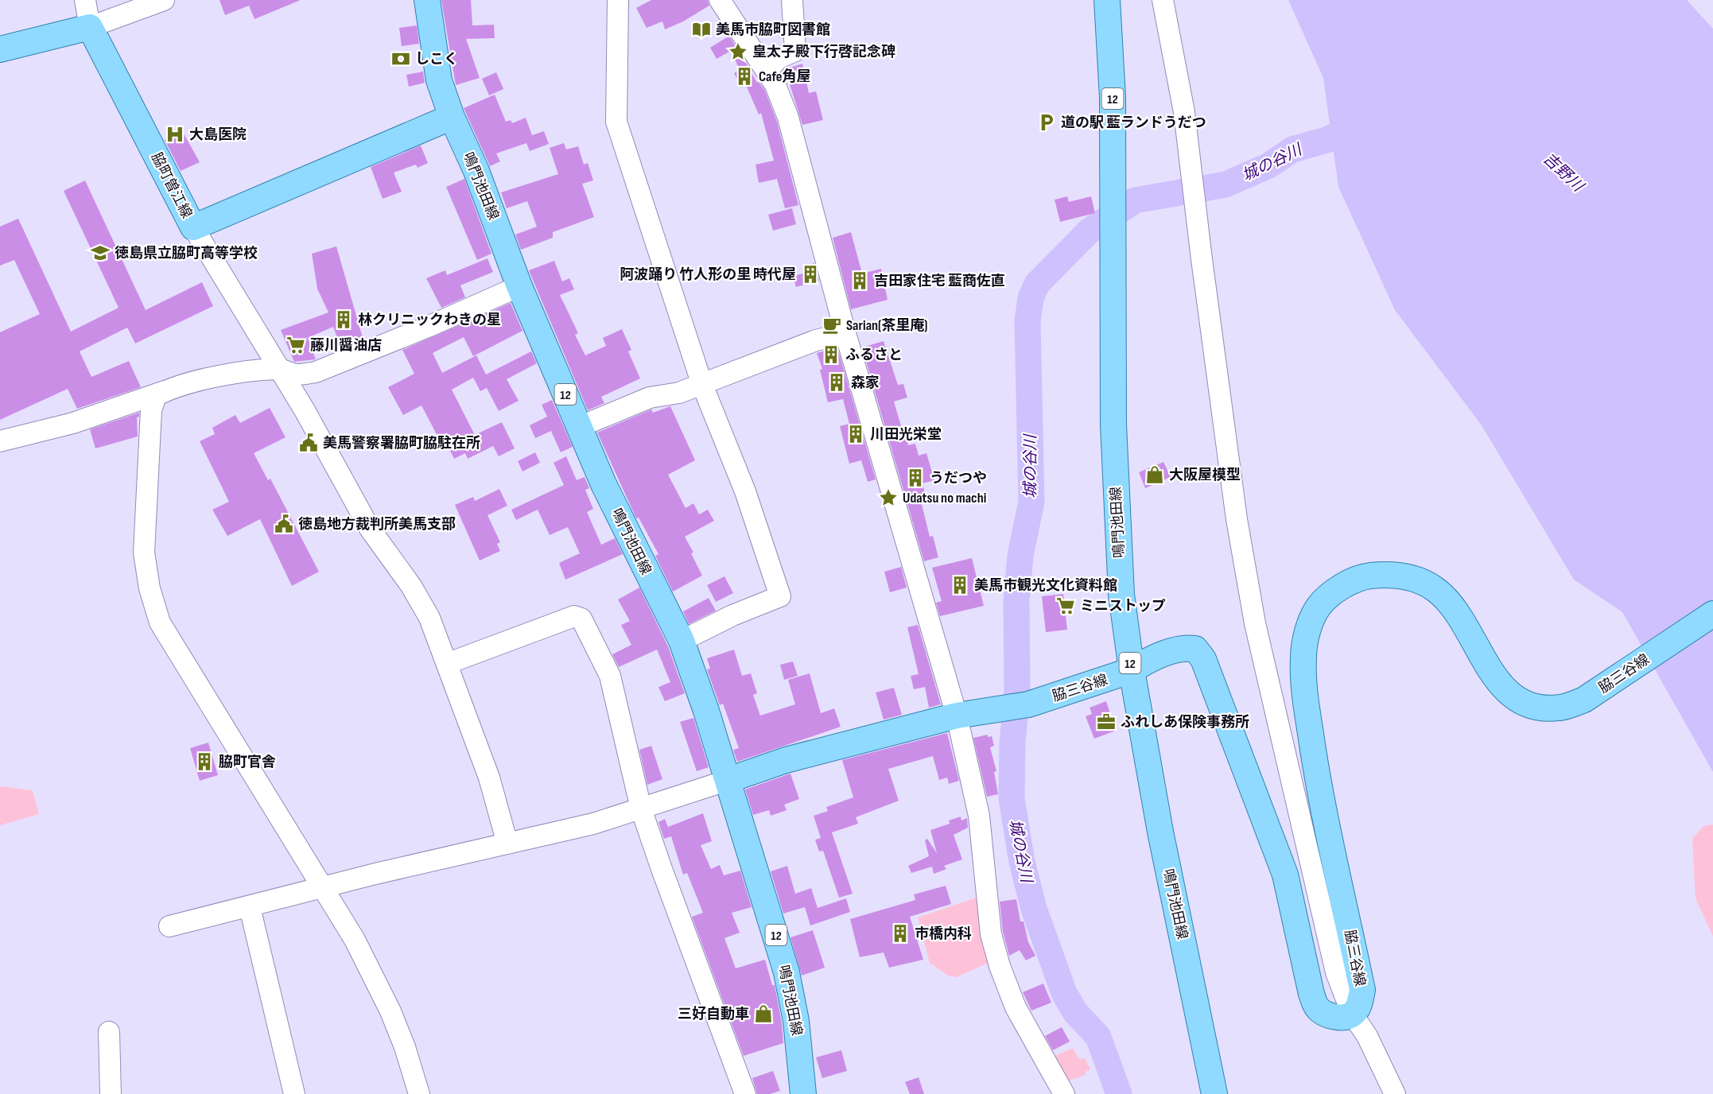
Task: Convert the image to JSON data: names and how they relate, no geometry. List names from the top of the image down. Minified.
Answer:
{"streets":{"main road":["12","脇町曽江線","鳴門池田線","脇三谷線"]},"crossings":[["脇町曽江線","鳴門池田線"],["鳴門池田線","脇三谷線"]],"water":["城の谷川","吉野川"],"places":{"library":["美馬市脇町図書館"],"place":["皇太子殿下行啓記念碑","Udatsu no machi"],"bank":["しこく"],"building":["Cafe角屋","阿波踊り 竹人形の里 時代屋","吉田家住宅 藍商佐直","林クリニックわきの星","ふるさと","森家","川田光栄堂","うだつや","美馬市観光文化資料館","脇町官舎","市橋内科"],"parking":["道の駅 藍ランドうだつ"],"hospital":["大島医院"],"school or university":["徳島県立脇町高等学校"],"cafe":["Sarian(茶里庵)"],"supermarket":["藤川醤油店","ミニストップ"],"public building":["美馬警察署脇町脇駐在所","徳島地方裁判所美馬支部"],"shop":["大阪屋模型","三好自動車"],"office":["ふれしあ保険事務所"]}}
